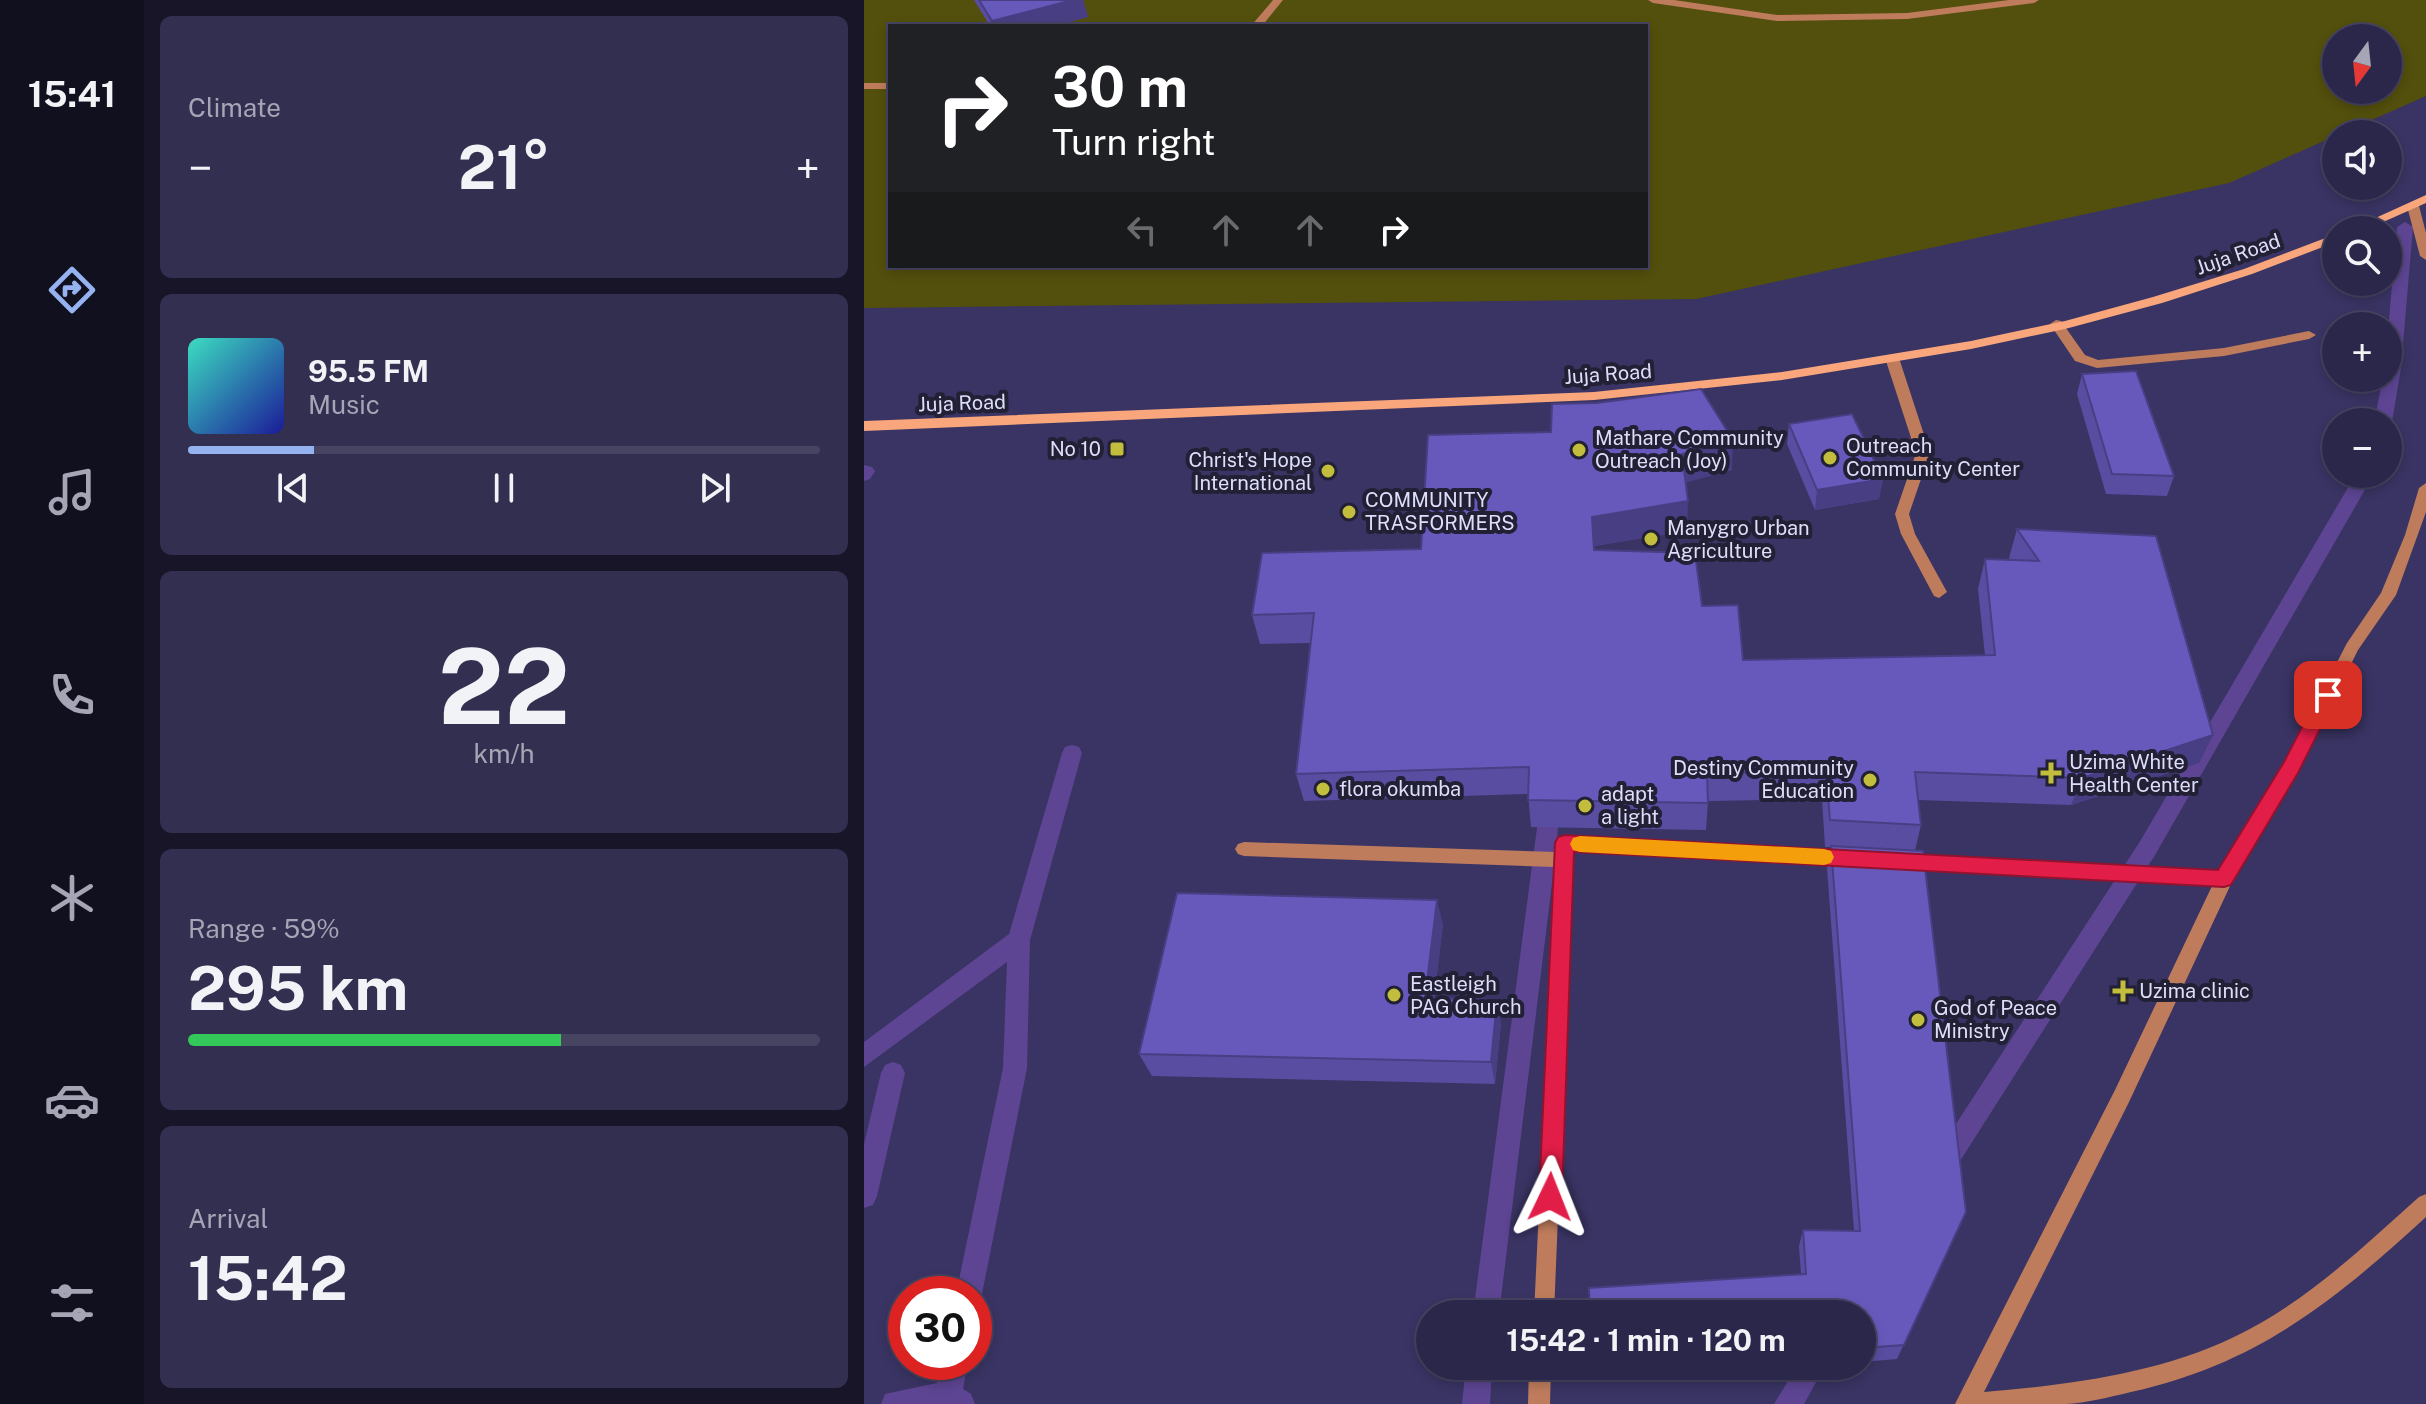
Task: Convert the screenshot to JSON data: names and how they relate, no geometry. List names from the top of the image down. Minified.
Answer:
{"streets":{"main road":["Juja Road"]},"places":{"transit":["No 10"],"other":["Mathare Community Outreach (Joy)","Outreach Community Center","Christ's Hope International","COMMUNITY TRASFORMERS","Manygro Urban Agriculture","Destiny Community Education","flora okumba","adapt a light","Eastleigh PAG Church","God of Peace Ministry"],"health":["Uzima White Health Center","Uzima clinic"]},"north":"bottom","page":{"tabs":"15:41","tile":["Climate",["22","km/h"],["Range · 59%","295 km"],["Arrival","15:42"]],"map_buttons":["+","−"],"turn":["30 m","Turn right"],"heat":["−","21°","+"],"song":["95.5 FM","Music"],"limit":"30","trip":"15:42 · 1 min · 120 m"}}
